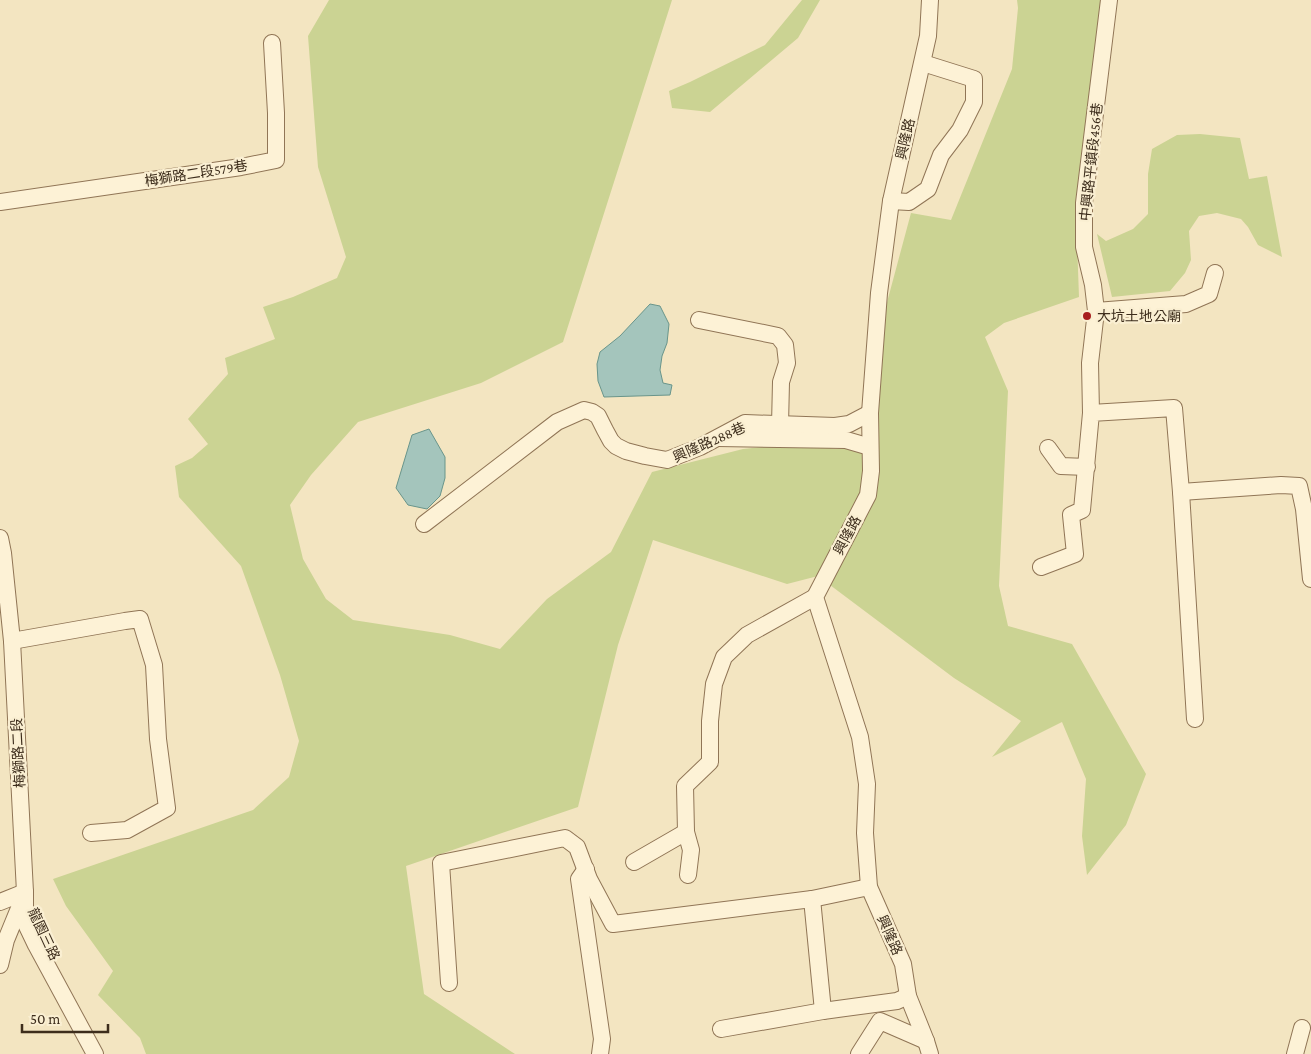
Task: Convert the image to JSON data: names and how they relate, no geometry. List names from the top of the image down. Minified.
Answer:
{"streets":{"street":["興隆路","中興路平鎮段456巷","梅獅路二段579巷","興隆路288巷","梅獅路二段","龍園三路"]},"crossings":[["興隆路","興隆路288巷"],["梅獅路二段","龍園三路"]],"places":["大坑土地公廟"],"scale_bar":"50 m"}
